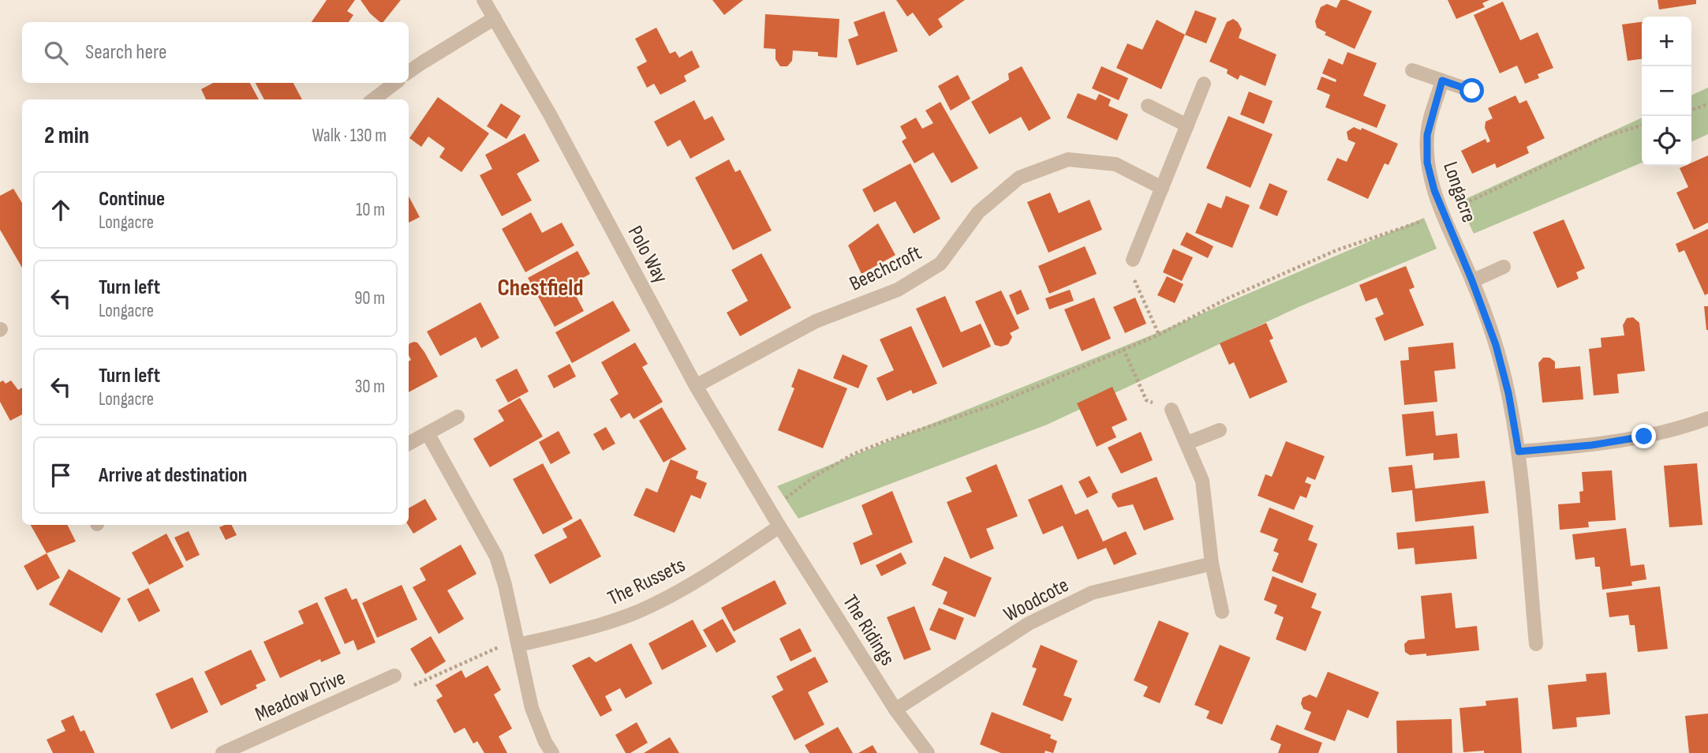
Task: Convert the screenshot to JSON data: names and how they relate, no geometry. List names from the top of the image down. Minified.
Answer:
{"streets":{"street":["Longacre","Polo Way","Beechcroft","The Russets","Woodcote","The Ridings","Meadow Drive"]},"crossings":[["Polo Way","Beechcroft"],["Polo Way","The Russets"],["Polo Way","The Ridings"],["The Russets","The Ridings"],["Woodcote","The Ridings"]],"districts":["Chestfield"],"page":{"map_buttons":["+","−"],"search":"Search here","heading":["2 min","Walk · 130 m"],"list":[["Continue","Longacre","10 m"],["Turn left","Longacre","90 m"],["Turn left","Longacre","30 m"],"Arrive at destination"]}}
